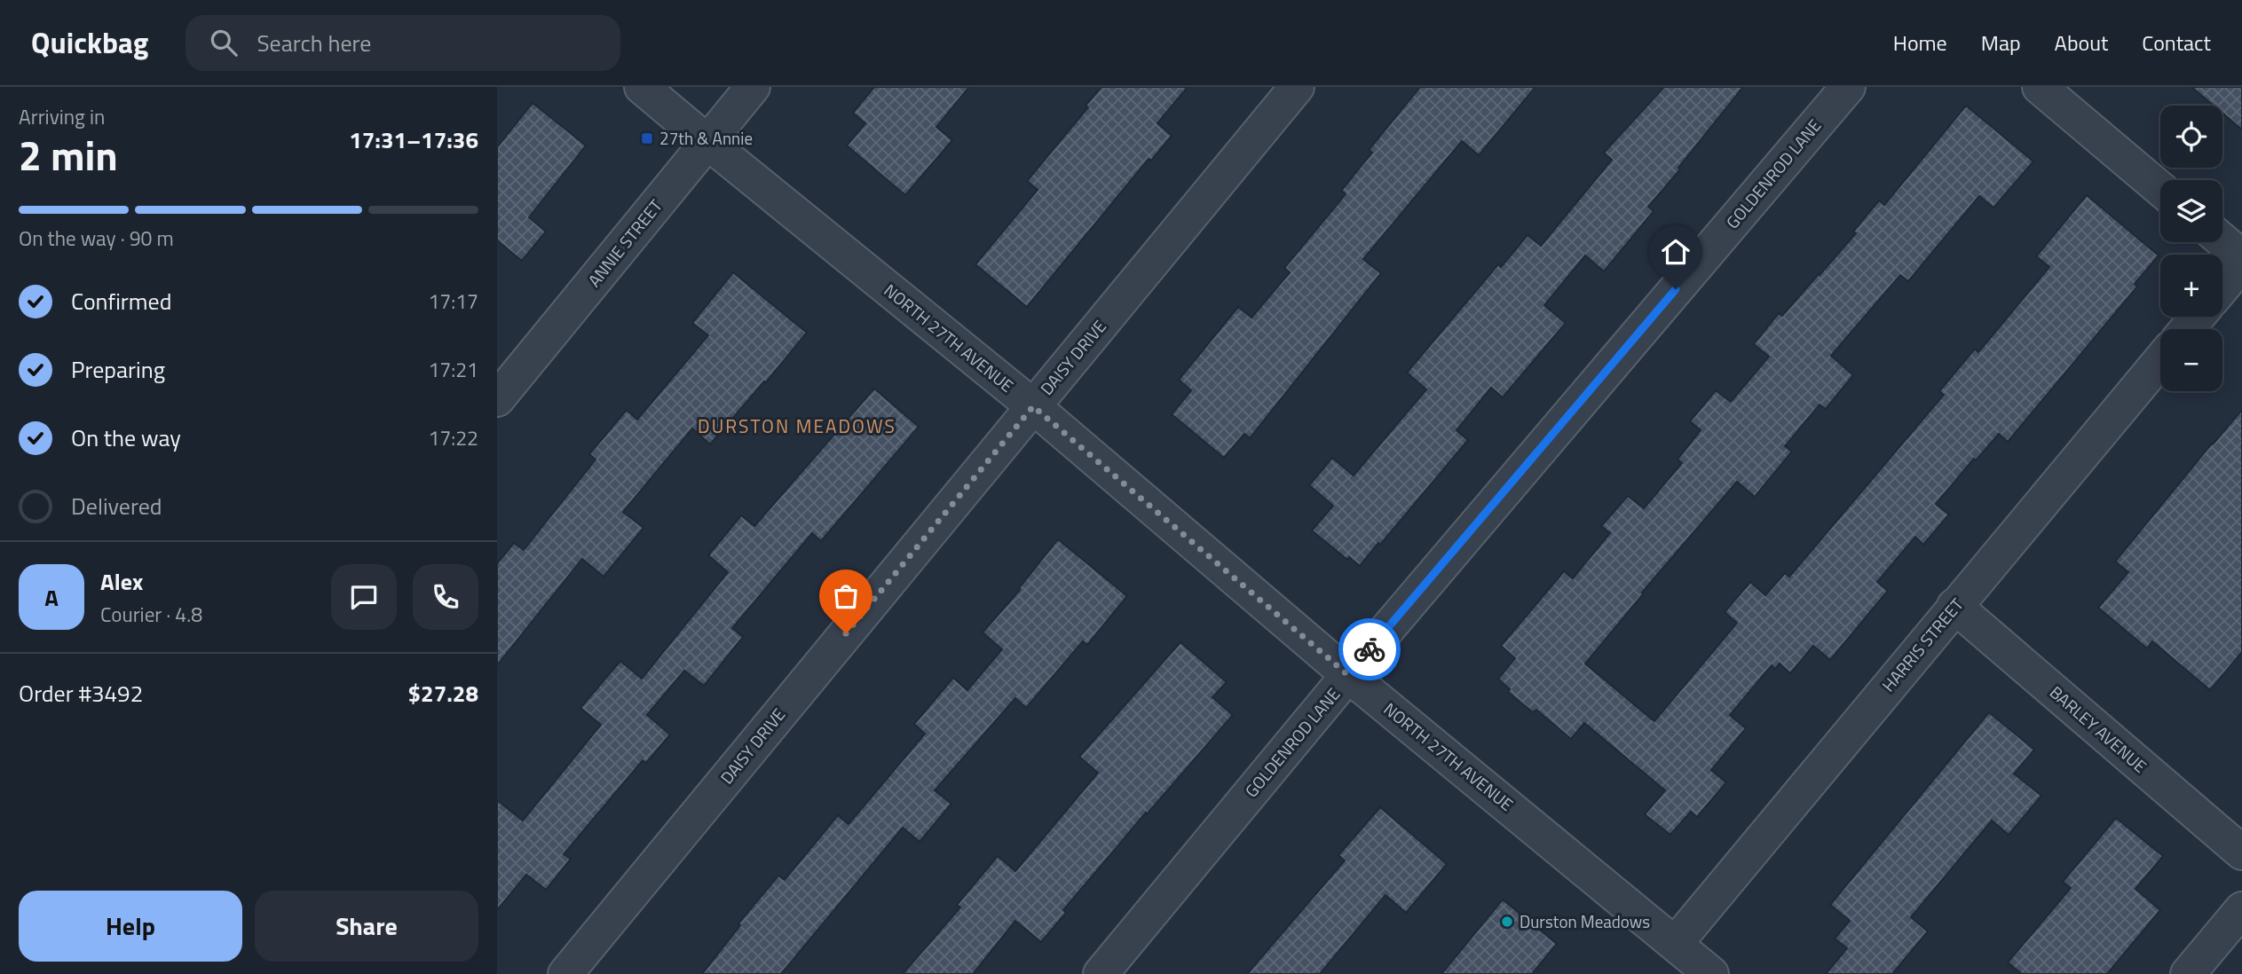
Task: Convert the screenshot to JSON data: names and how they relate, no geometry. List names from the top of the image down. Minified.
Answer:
{"streets":{"street":["GOLDENROD LANE","ANNIE STREET","NORTH 27TH AVENUE","DAISY DRIVE","HARRIS STREET","BARLEY AVENUE"]},"crossings":[["GOLDENROD LANE","NORTH 27TH AVENUE"],["ANNIE STREET","NORTH 27TH AVENUE"],["NORTH 27TH AVENUE","DAISY DRIVE"],["NORTH 27TH AVENUE","HARRIS STREET"],["HARRIS STREET","BARLEY AVENUE"]],"districts":["DURSTON MEADOWS"],"places":{"transit":["27th & Annie"],"other":["Durston Meadows"]},"page":{"header":"Quickbag","search":"Search here","nav":["Home","Map","About","Contact"],"heading":["2 min","Arriving in","17:31–17:36"],"panel":["Alex","Courier · 4.8","Order #3492","$27.28"],"map_buttons":["+","−"],"bar":"On the way · 90 m","list":[["Confirmed","17:17"],["Preparing","17:21"],["On the way","17:22"],"Delivered"],"round":"A","buttons":["Help","Share"]}}
